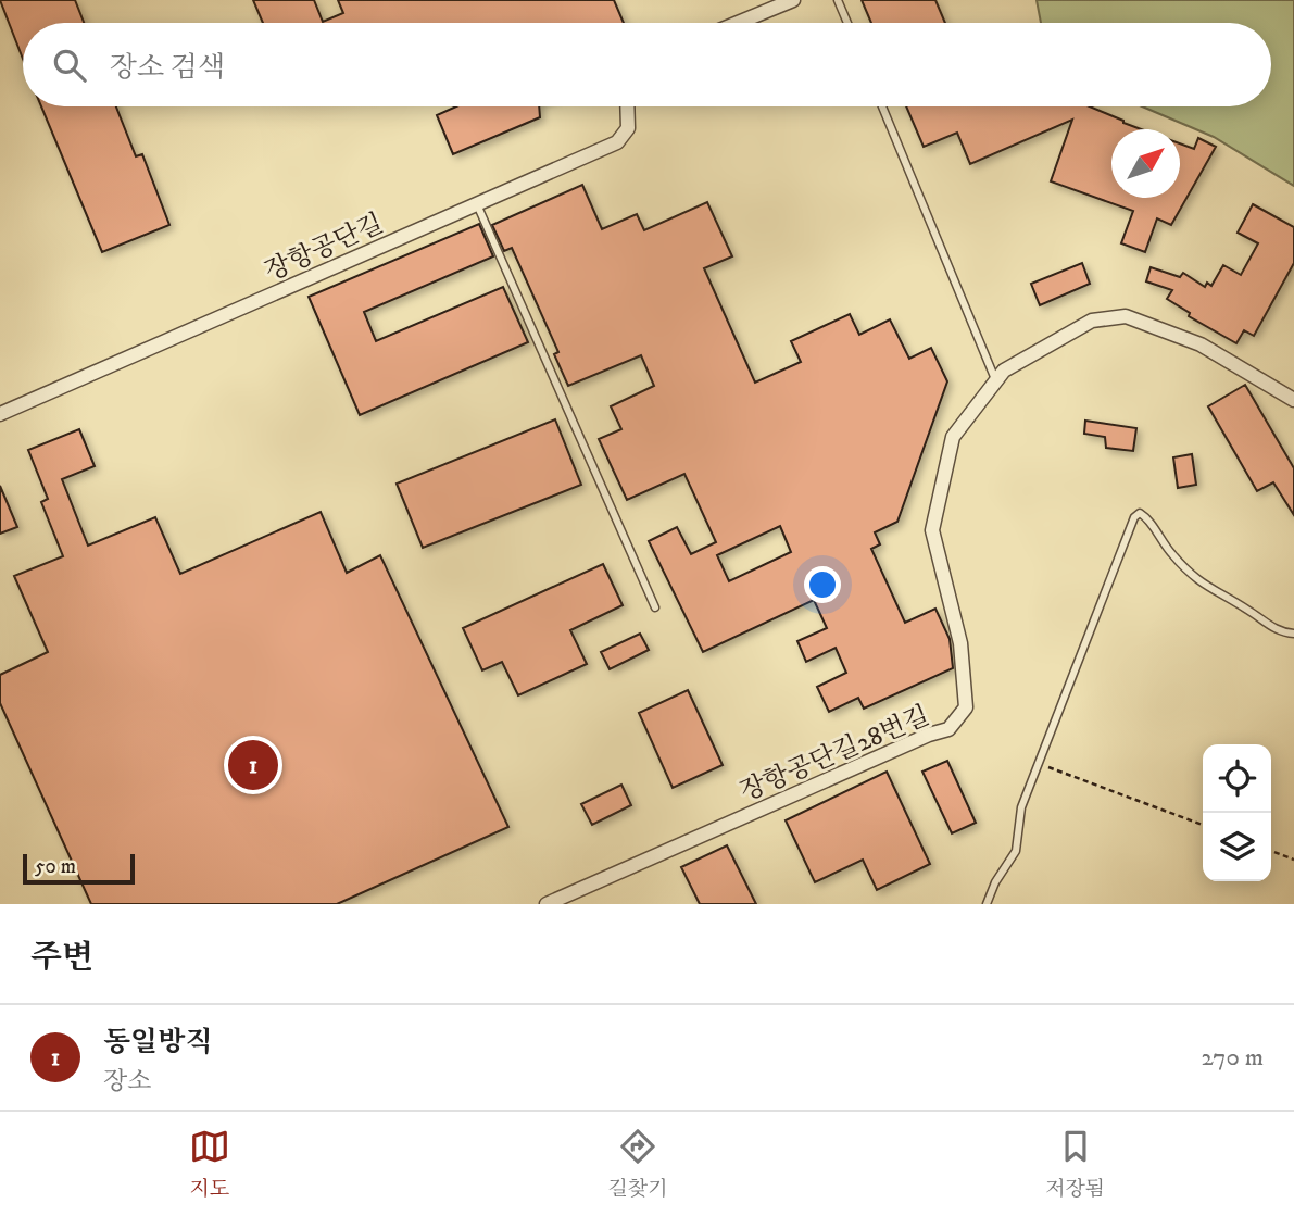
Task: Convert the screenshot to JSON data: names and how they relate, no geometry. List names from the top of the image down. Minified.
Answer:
{"streets":{"street":["장항공단길","장항공단길28번길"]},"scale_bar":"50 m","north":"top right","page":{"search":"장소 검색","pins":"1","scale":"50 m","heading":"주변","list":[{"mark":"1","name":"동일방직","note":"장소","value":"270 m"}],"nav":["지도","길찾기","저장됨"]}}
